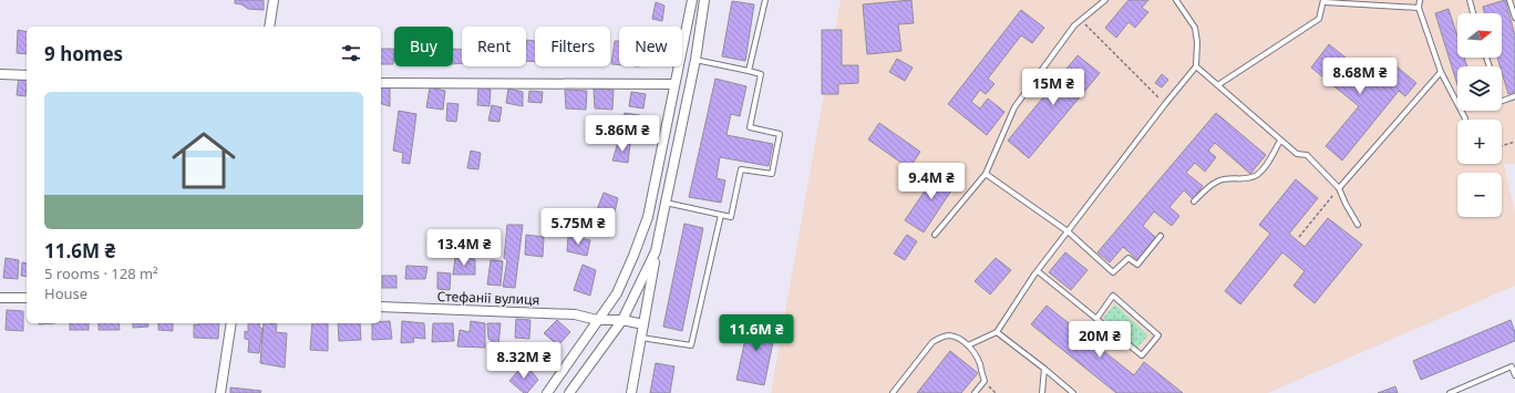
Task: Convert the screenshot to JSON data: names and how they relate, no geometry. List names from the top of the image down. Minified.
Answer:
{"streets":{"street":["Стефанії вулиця"]},"north":"right","page":{"map_buttons":["+","−"],"chip":["Buy","Rent","Filters","New"],"heading":"9 homes","price":["8.68M ₴","15M ₴","5.86M ₴","9.4M ₴","5.75M ₴","13.4M ₴","11.6M ₴","20M ₴","8.32M ₴"],"list":[{"name":"11.6M ₴","note":"5 rooms · 128 m² · House"}]}}
